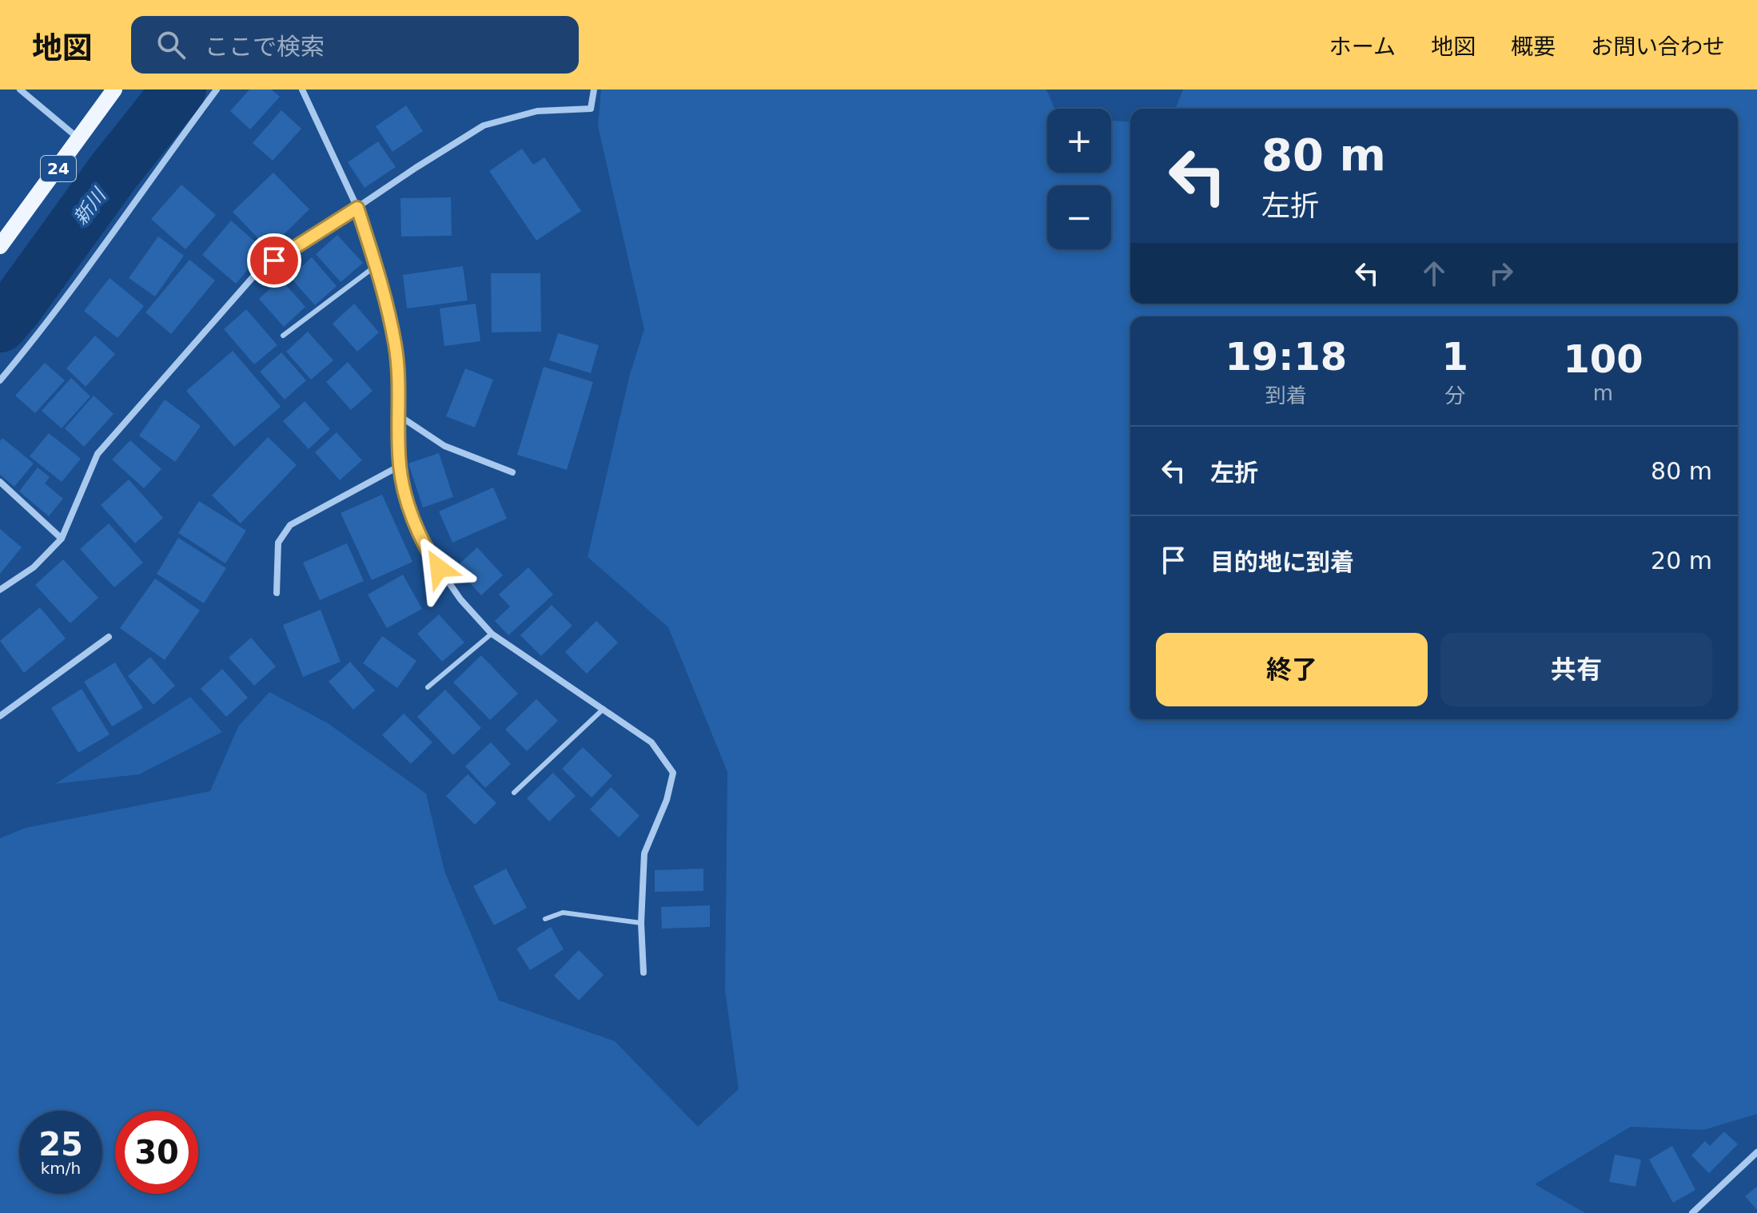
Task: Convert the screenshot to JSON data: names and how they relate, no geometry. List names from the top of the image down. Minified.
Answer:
{"streets":{"main road":["24"]},"water":["新川"],"page":{"header":"地図","search":"ここで検索","nav":["ホーム","地図","概要","お問い合わせ"],"map_buttons":["+","−"],"turn":["80 m","左折"],"eta":["19:18","到着","1","分","100","m"],"list":[{"name":"左折","value":"80 m"},{"name":"目的地に到着","value":"20 m"}],"buttons":["終了","共有"],"speed":"25 km/h","limit":"30"}}
